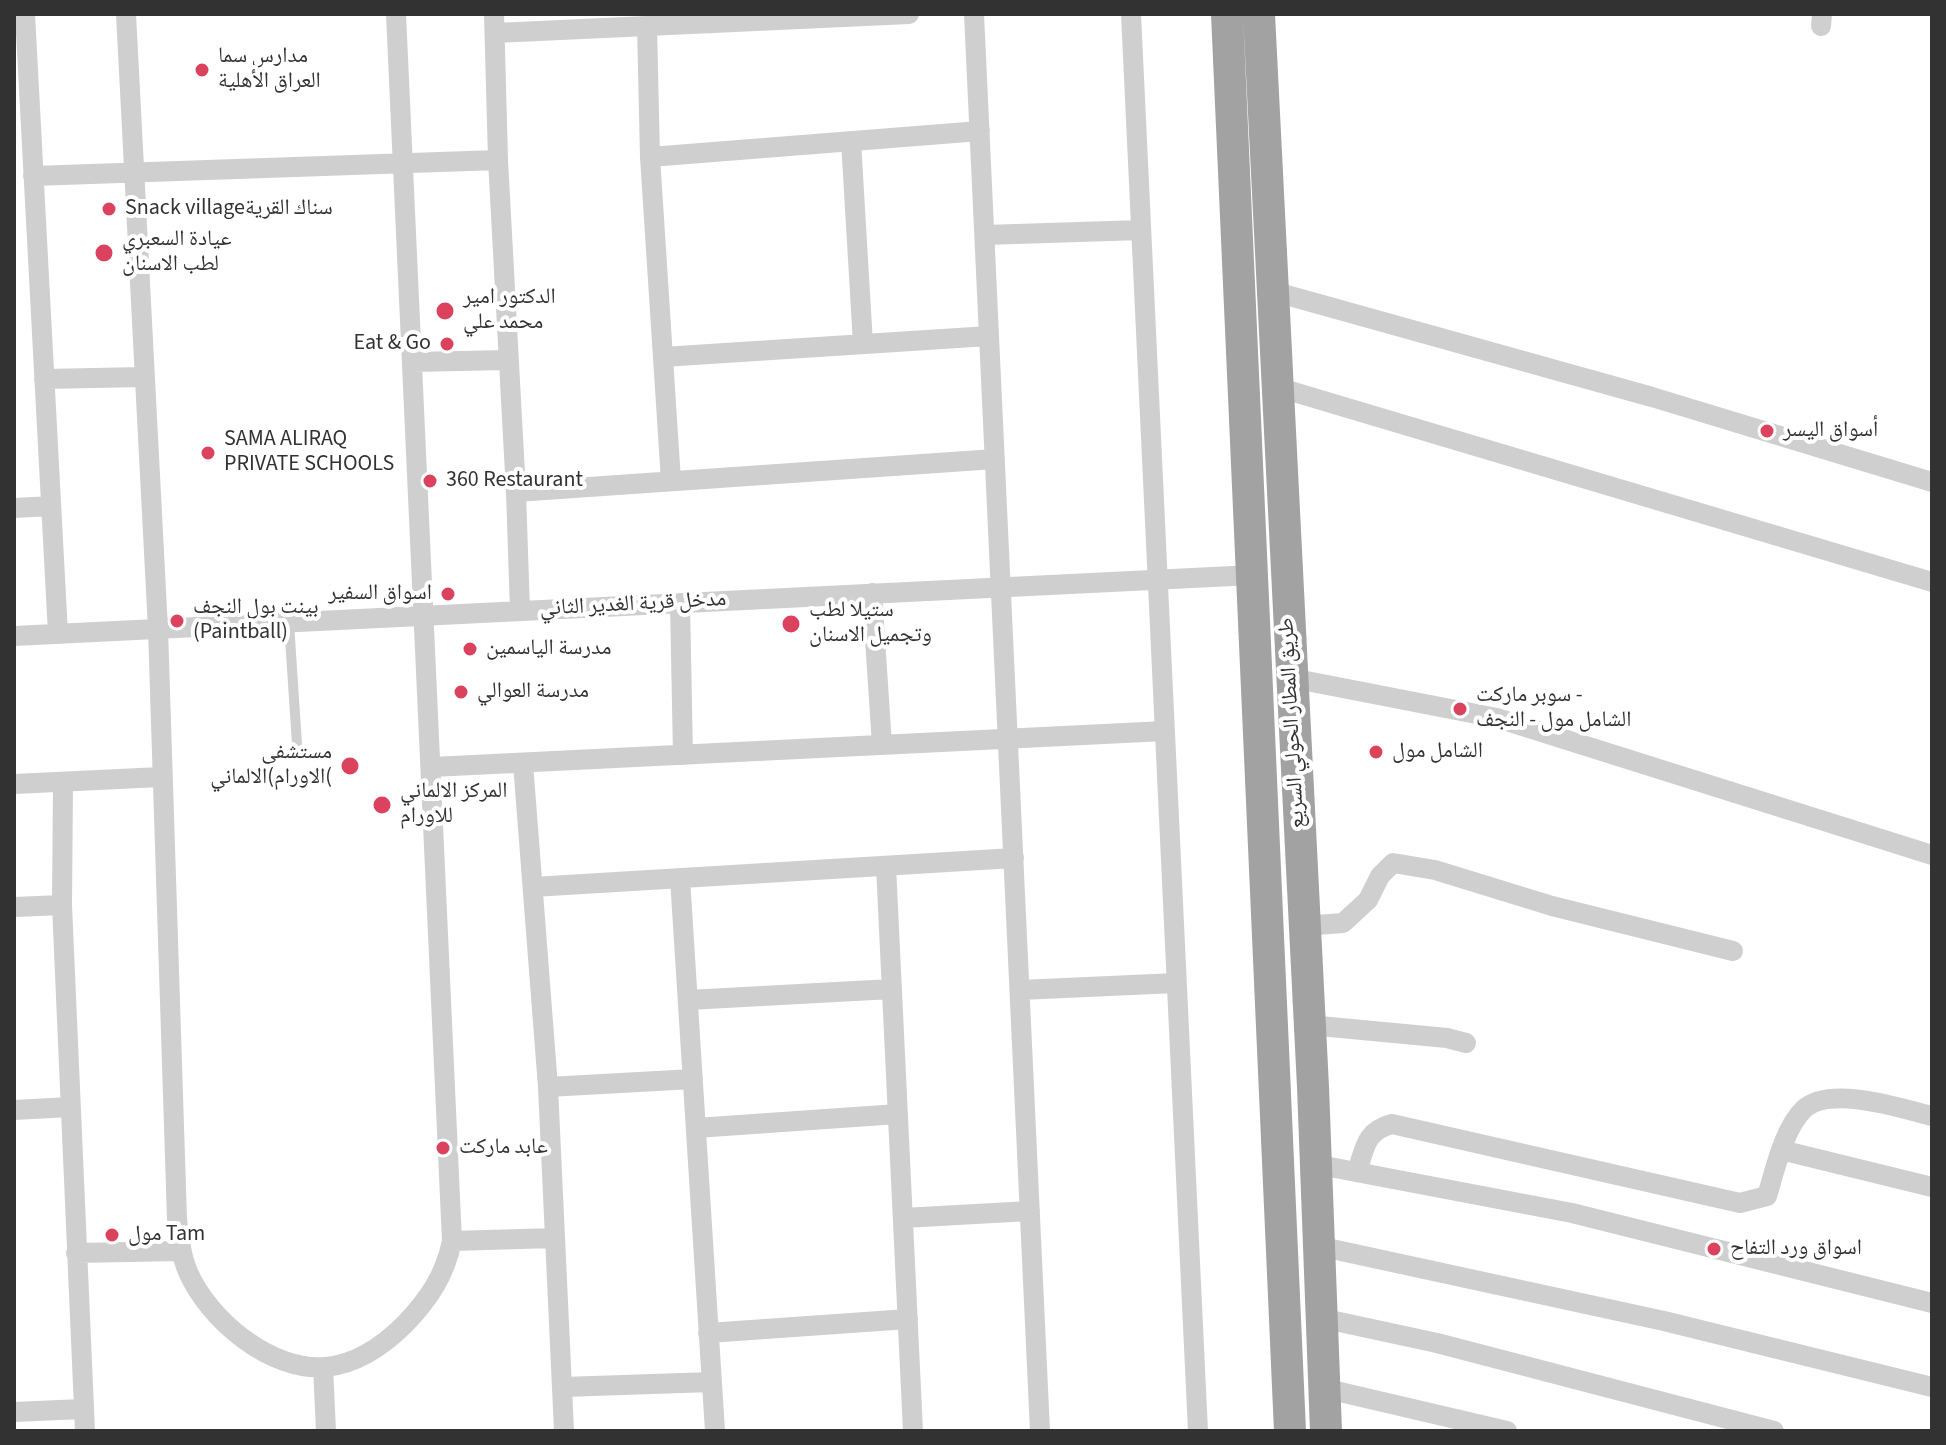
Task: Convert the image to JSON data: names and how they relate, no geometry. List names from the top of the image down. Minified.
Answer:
{"streets":{"highway":["طريق المطار الحولي السريع"],"street":["مدخل قرية الغدير الثاني"]},"crossings":[["مدخل قرية الغدير الثاني","طريق المطار الحولي السريع"]],"places":["مدارس سما العراق الأهلية","Snack villageسناك القرية","عيادة السعبري لطب الاسنان","الدكتور امير محمد علي","Eat & Go","أسواق اليسر","SAMA ALIRAQ PRIVATE SCHOOLS","360 Restaurant","اسواق السفير","بينت بول النجف (Paintball)","ستيلا لطب وتجميل الاسنان","مدرسة الياسمين","مدرسة العوالي","سوبر ماركت - الشامل مول - النجف","الشامل مول","مستشفى الاورام)الالماني(","المركز الالماني للاورام","عابد ماركت","مول Tam","اسواق ورد التفاح"]}
